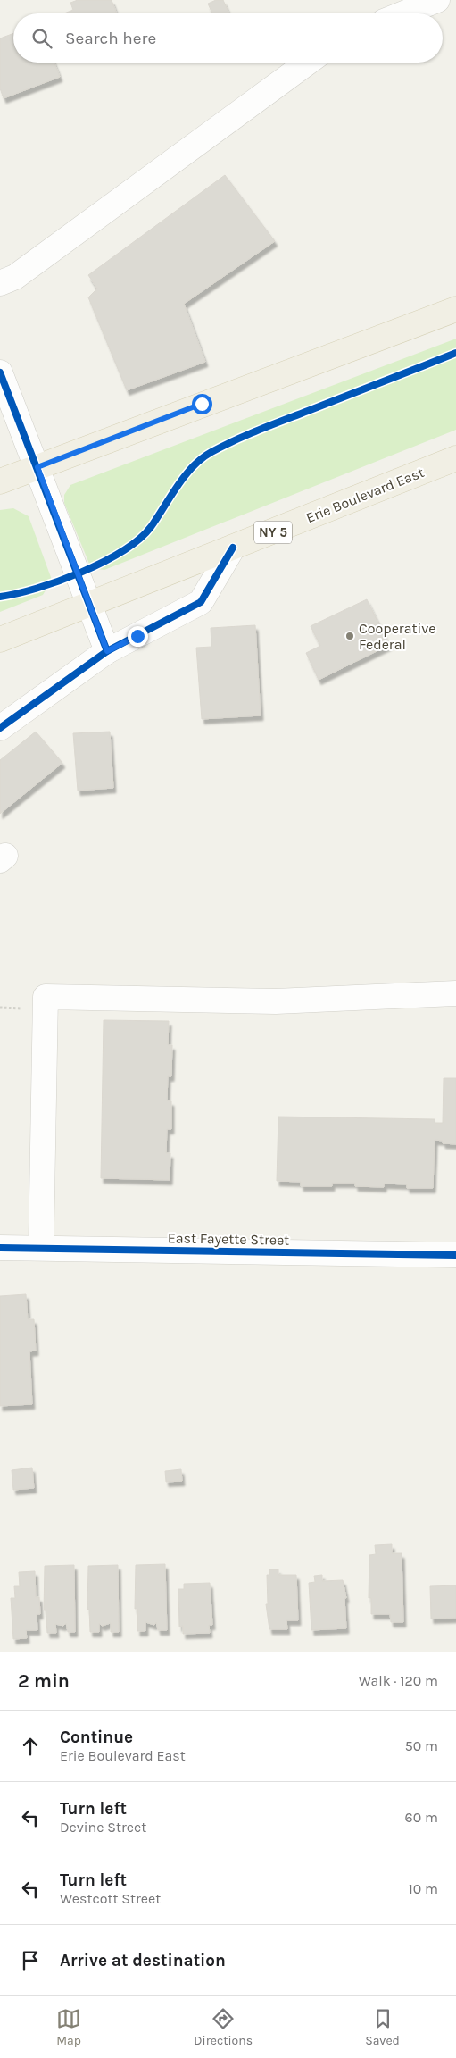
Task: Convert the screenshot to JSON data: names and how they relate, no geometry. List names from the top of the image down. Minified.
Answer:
{"streets":{"main road":["Erie Boulevard East","NY 5"],"street":["East Fayette Street"]},"places":["Cooperative Federal"],"page":{"search":"Search here","heading":["2 min","Walk · 120 m"],"list":[["Continue","Erie Boulevard East","50 m"],["Turn left","Devine Street","60 m"],["Turn left","Westcott Street","10 m"],"Arrive at destination"],"nav":["Map","Directions","Saved"]}}
